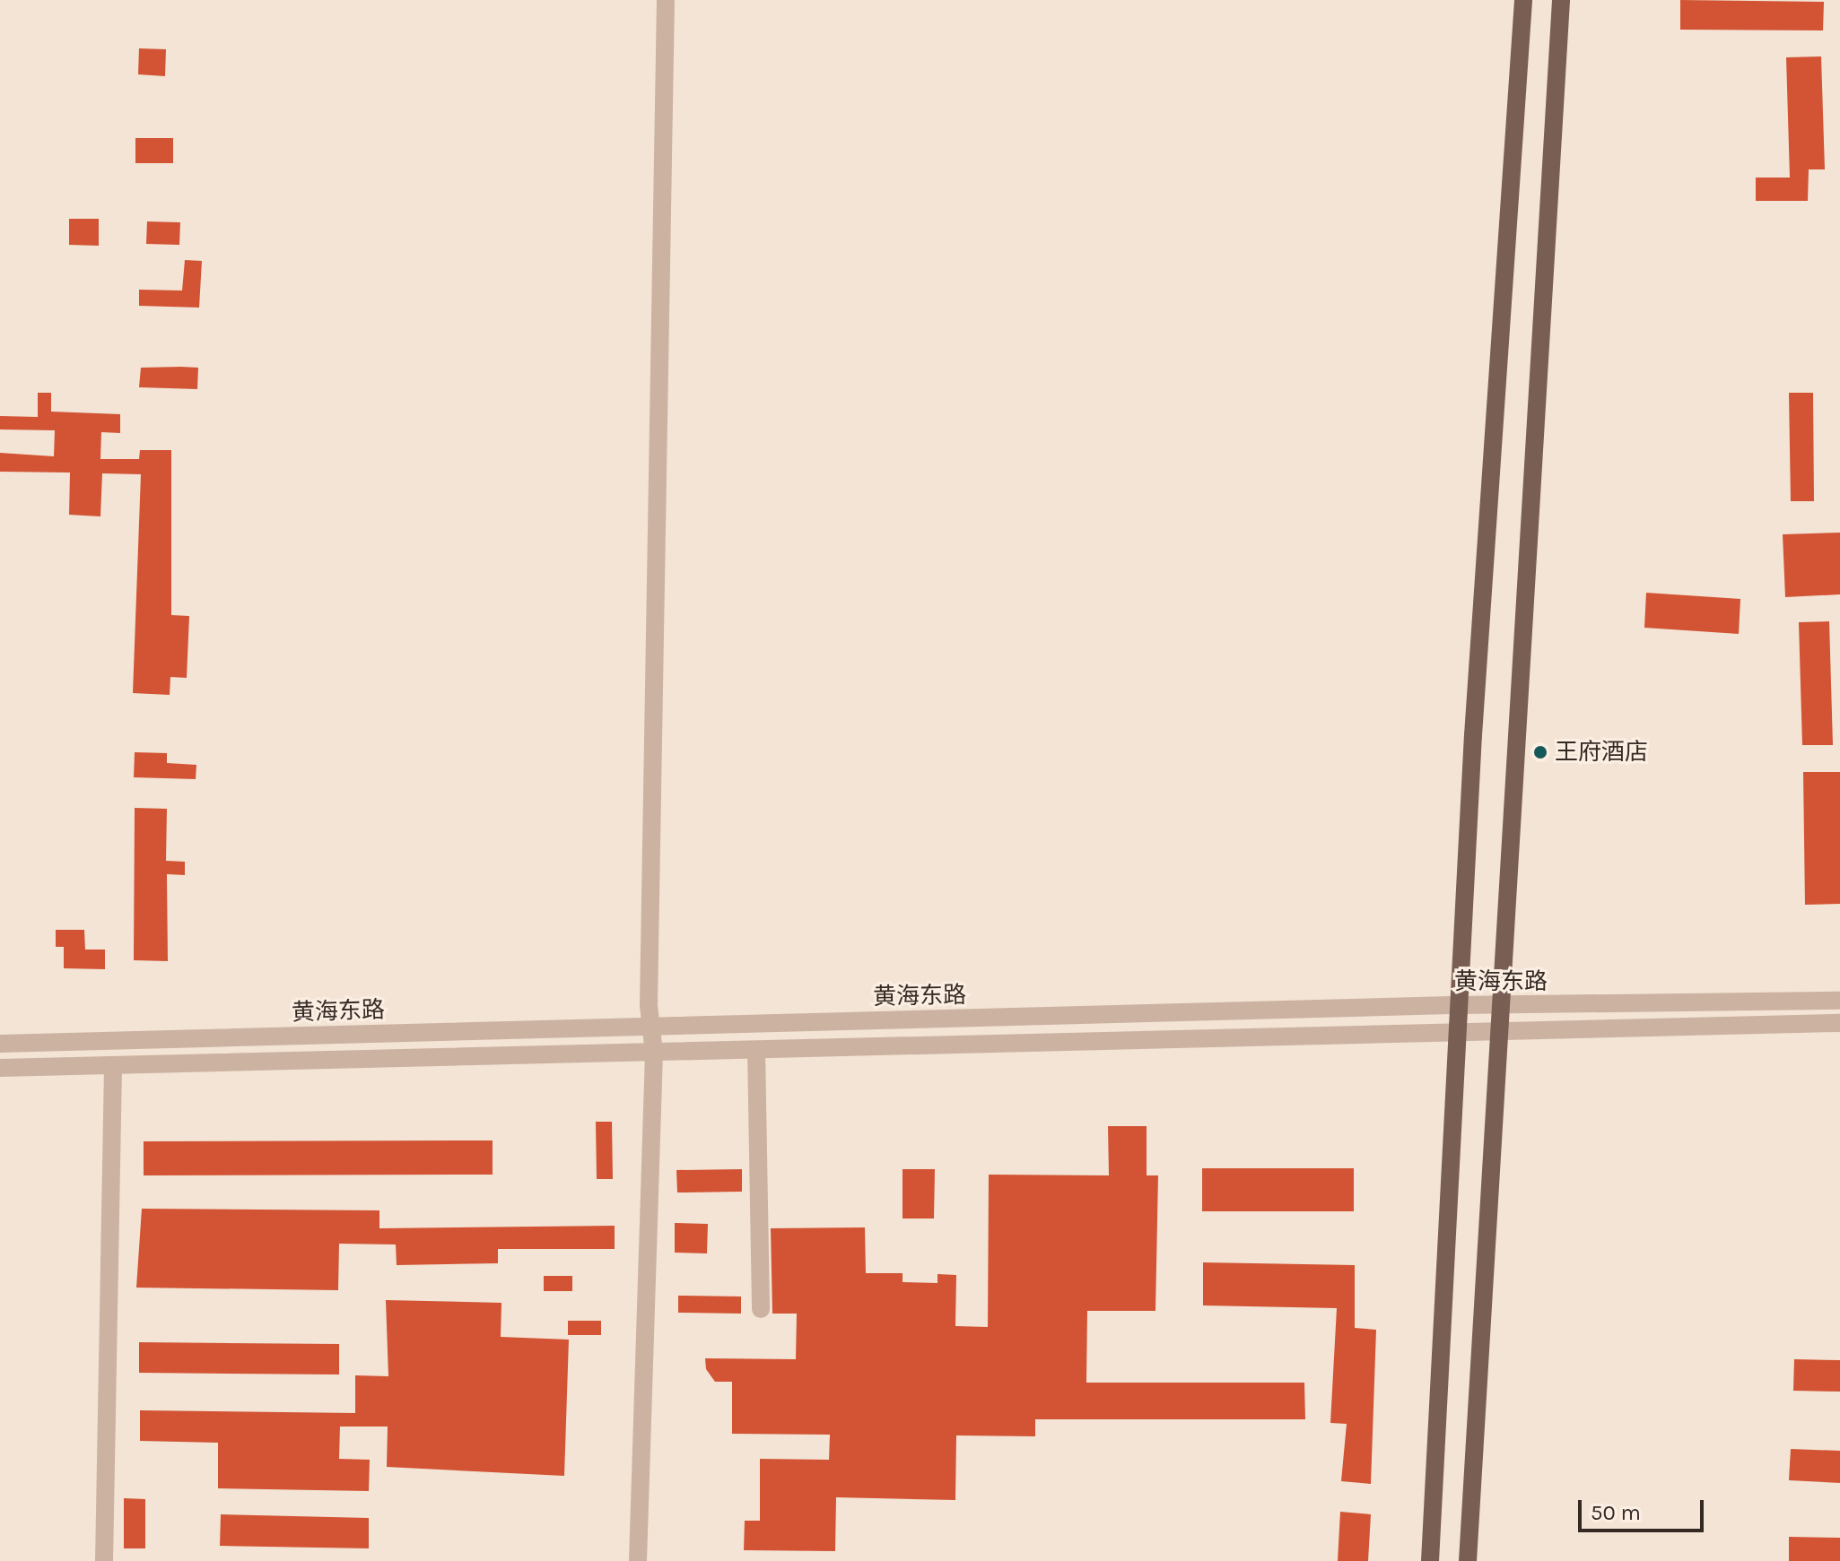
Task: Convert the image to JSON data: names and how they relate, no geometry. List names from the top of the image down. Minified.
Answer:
{"streets":{"street":["黄海东路"]},"places":["王府酒店"],"scale_bar":"50 m"}
